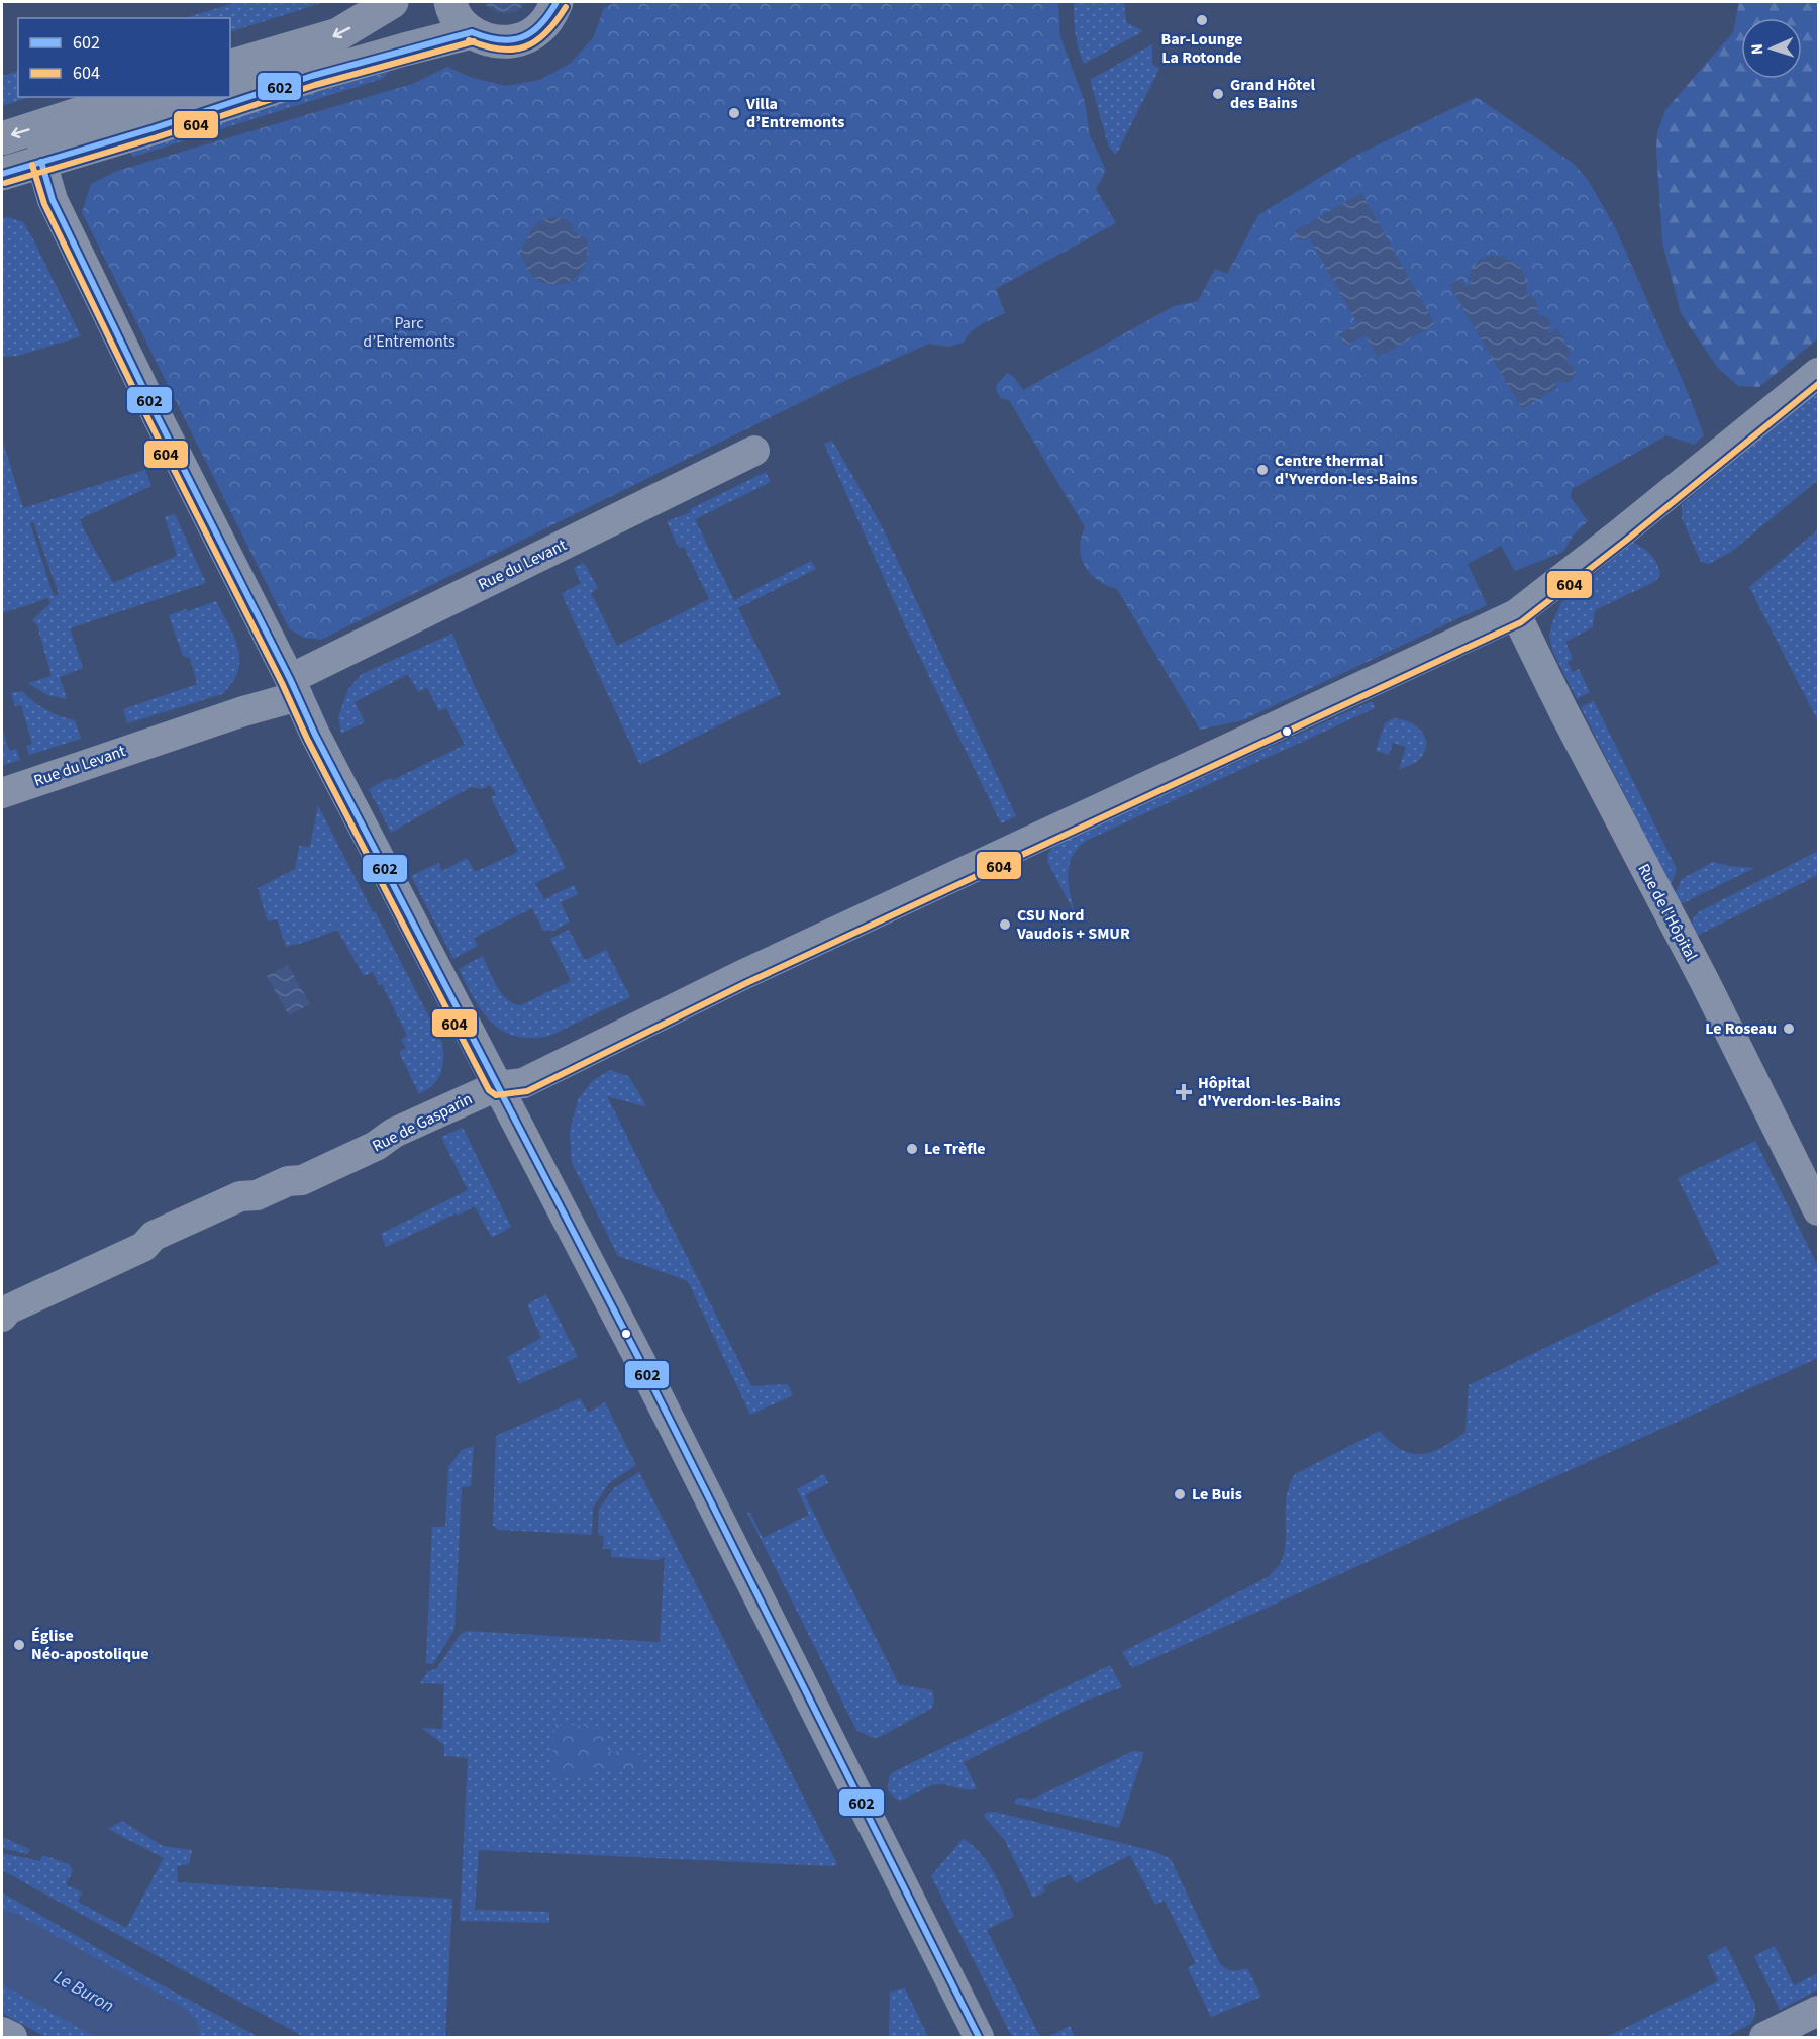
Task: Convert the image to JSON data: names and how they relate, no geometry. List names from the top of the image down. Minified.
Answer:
{"streets":{"street":["Rue du Levant","Rue de l'Hôpital","Rue de Gasparin"]},"crossings":[["Rue de l'Hôpital","Rue de Gasparin"]],"water":["Le Buron"],"parks":["Parc d’Entremonts"],"places":{"other":["Bar-Lounge La Rotonde","Grand Hôtel des Bains","Villa d’Entremonts","Centre thermal d'Yverdon-les-Bains","CSU Nord Vaudois + SMUR","Le Roseau","Le Trèfle","Le Buis","Église Néo-apostolique"],"health":["Hôpital d'Yverdon-les-Bains"]},"lines":["transit line 602","transit line 604"],"legend":["602","604"],"north":"left"}
